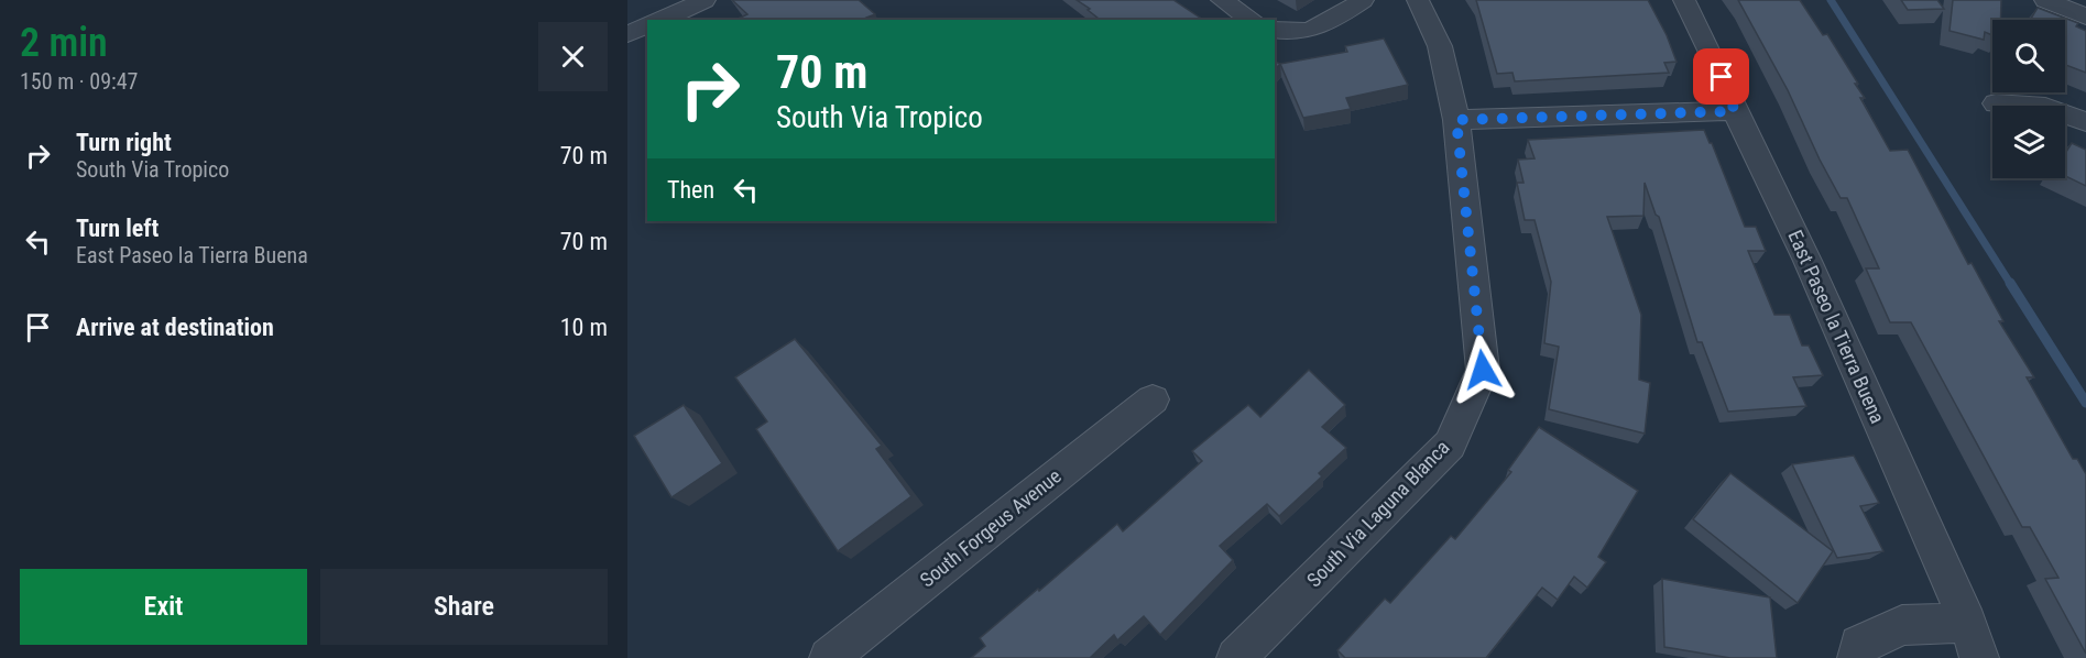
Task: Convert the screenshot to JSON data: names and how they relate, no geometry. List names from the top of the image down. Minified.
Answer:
{"streets":{"street":["East Paseo la Tierra Buena","South Via Laguna Blanca","South Forgeus Avenue"]},"page":{"heading":["2 min","150 m · 09:47"],"turn":["70 m","South Via Tropico"],"list":[{"name":"Turn right","note":"South Via Tropico","value":"70 m"},{"name":"Turn left","note":"East Paseo la Tierra Buena","value":"70 m"},{"name":"Arrive at destination","value":"10 m"}],"then":"Then","buttons":["Exit","Share"]}}
